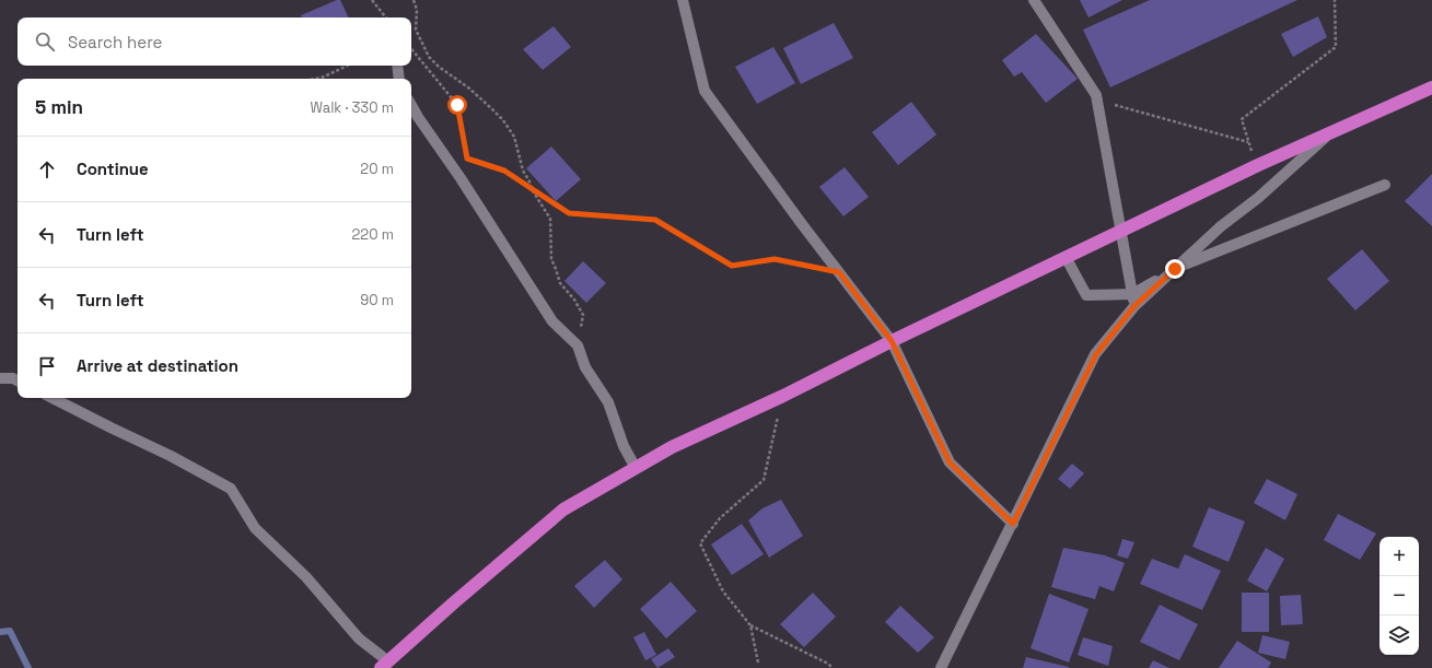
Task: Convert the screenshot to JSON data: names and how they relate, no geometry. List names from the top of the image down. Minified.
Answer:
{"page":{"search":"Search here","heading":["5 min","Walk · 330 m"],"list":[["Continue","20 m"],["Turn left","220 m"],["Turn left","90 m"],"Arrive at destination"],"map_buttons":["+","−"]}}
